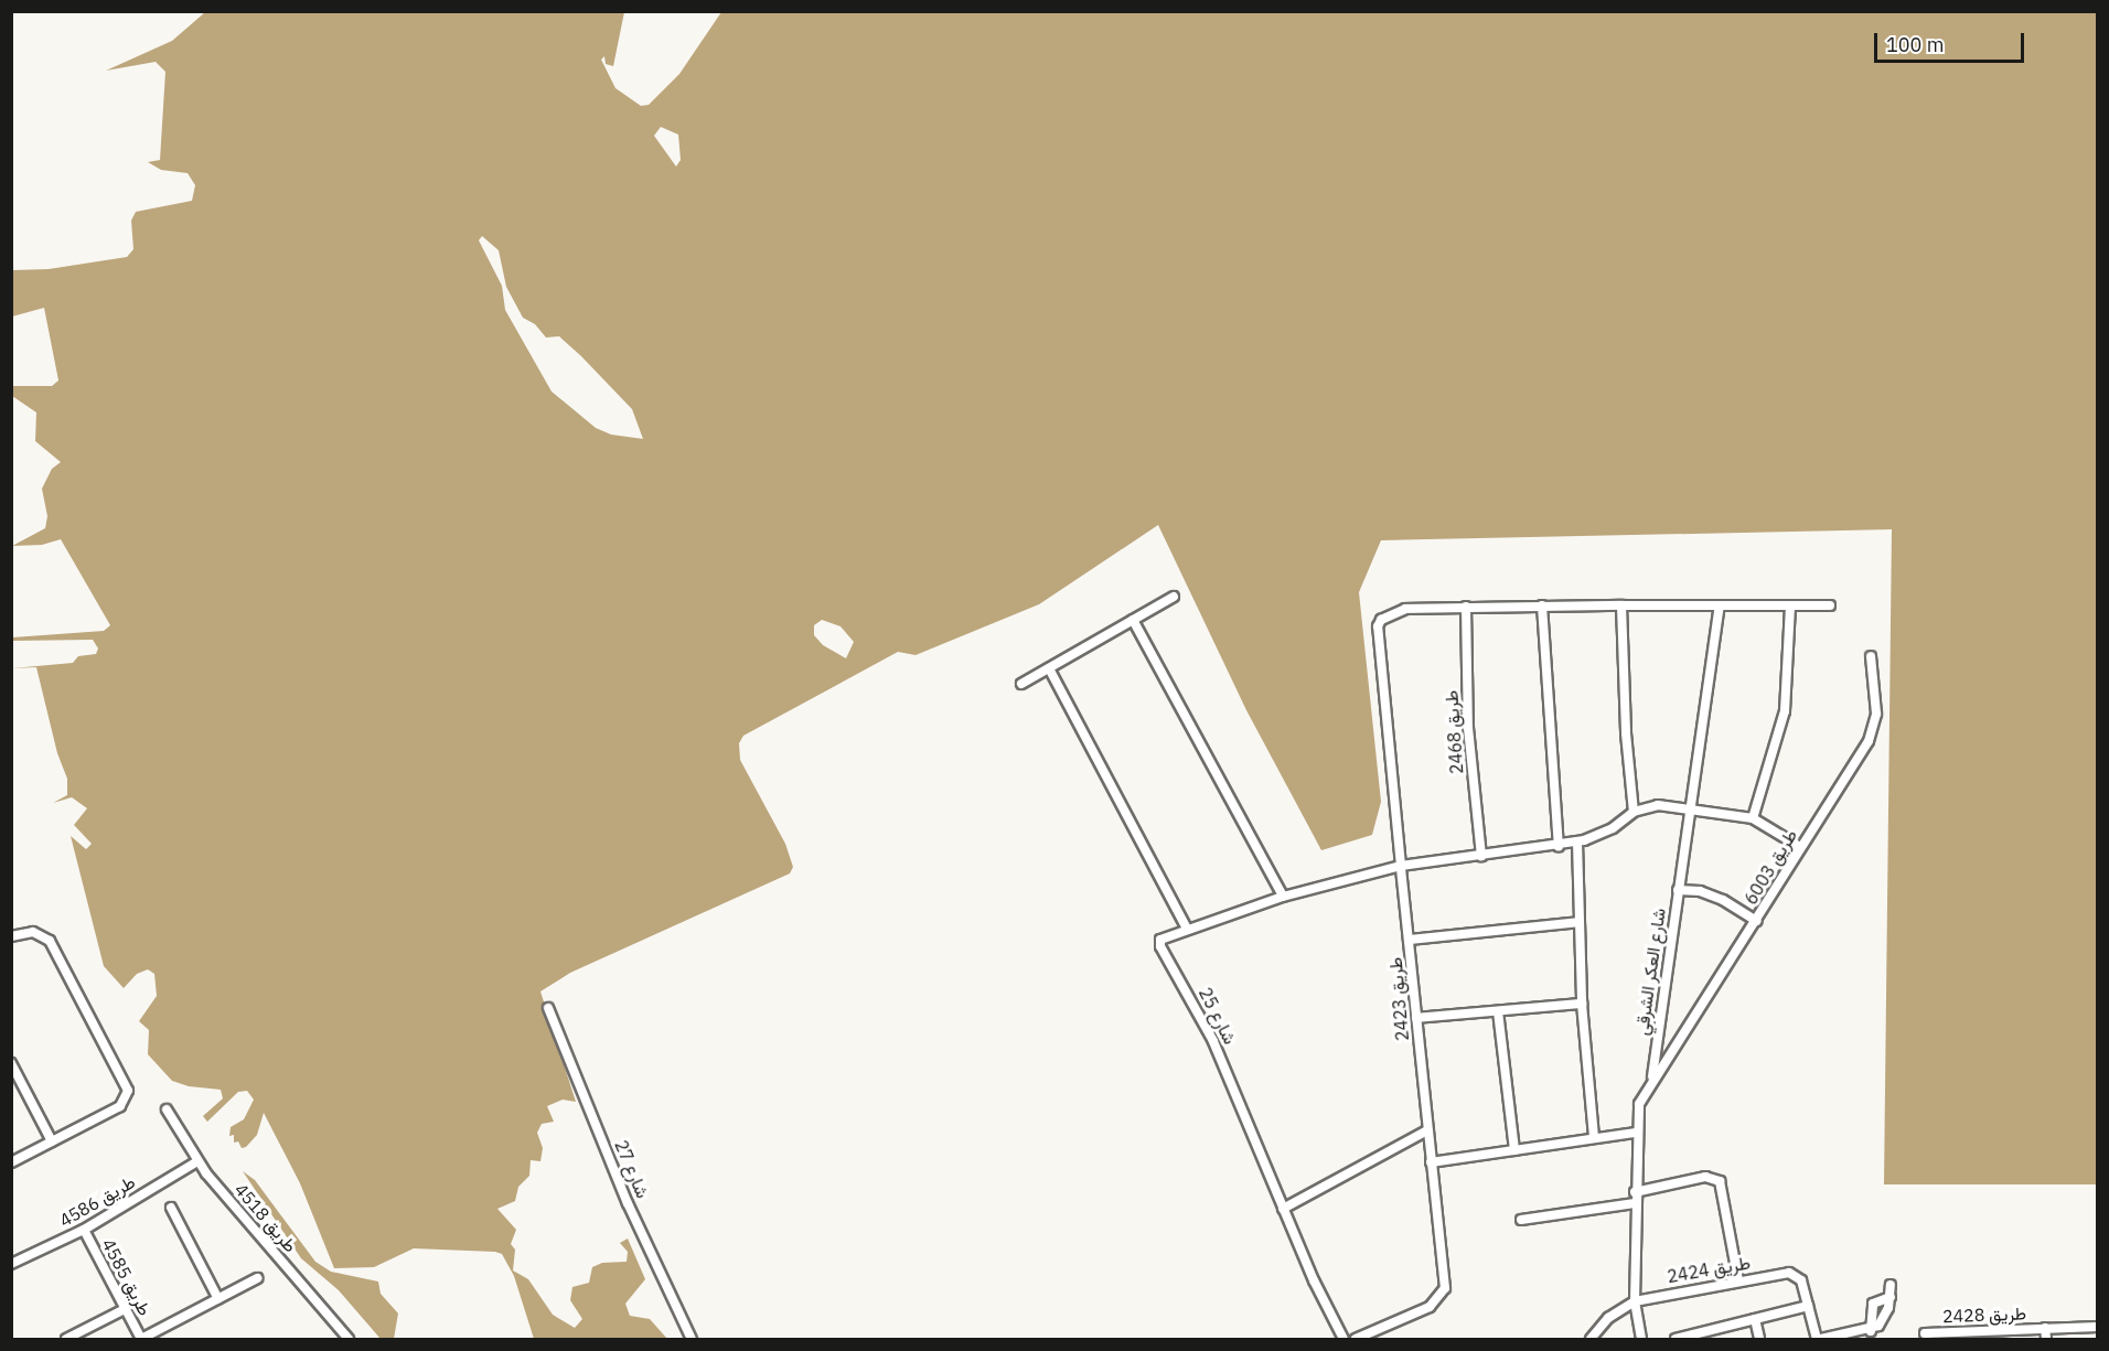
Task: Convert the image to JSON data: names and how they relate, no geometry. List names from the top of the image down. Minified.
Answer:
{"streets":{"street":["طريق 2468","طريق 6003","شارع العكر الشرقي","طريق 2423","شارع 25","شارع 27","طريق 4586","طريق 4518","طريق 2424","طريق 4585","طريق 2428"]},"crossings":[["طريق 2468","طريق 2423"],["طريق 2468","شارع 25"],["طريق 6003","شارع العكر الشرقي"],["شارع العكر الشرقي","طريق 2424"],["طريق 2423","شارع 25"],["طريق 4586","طريق 4518"],["طريق 4586","طريق 4585"]],"scale_bar":"100 m"}
